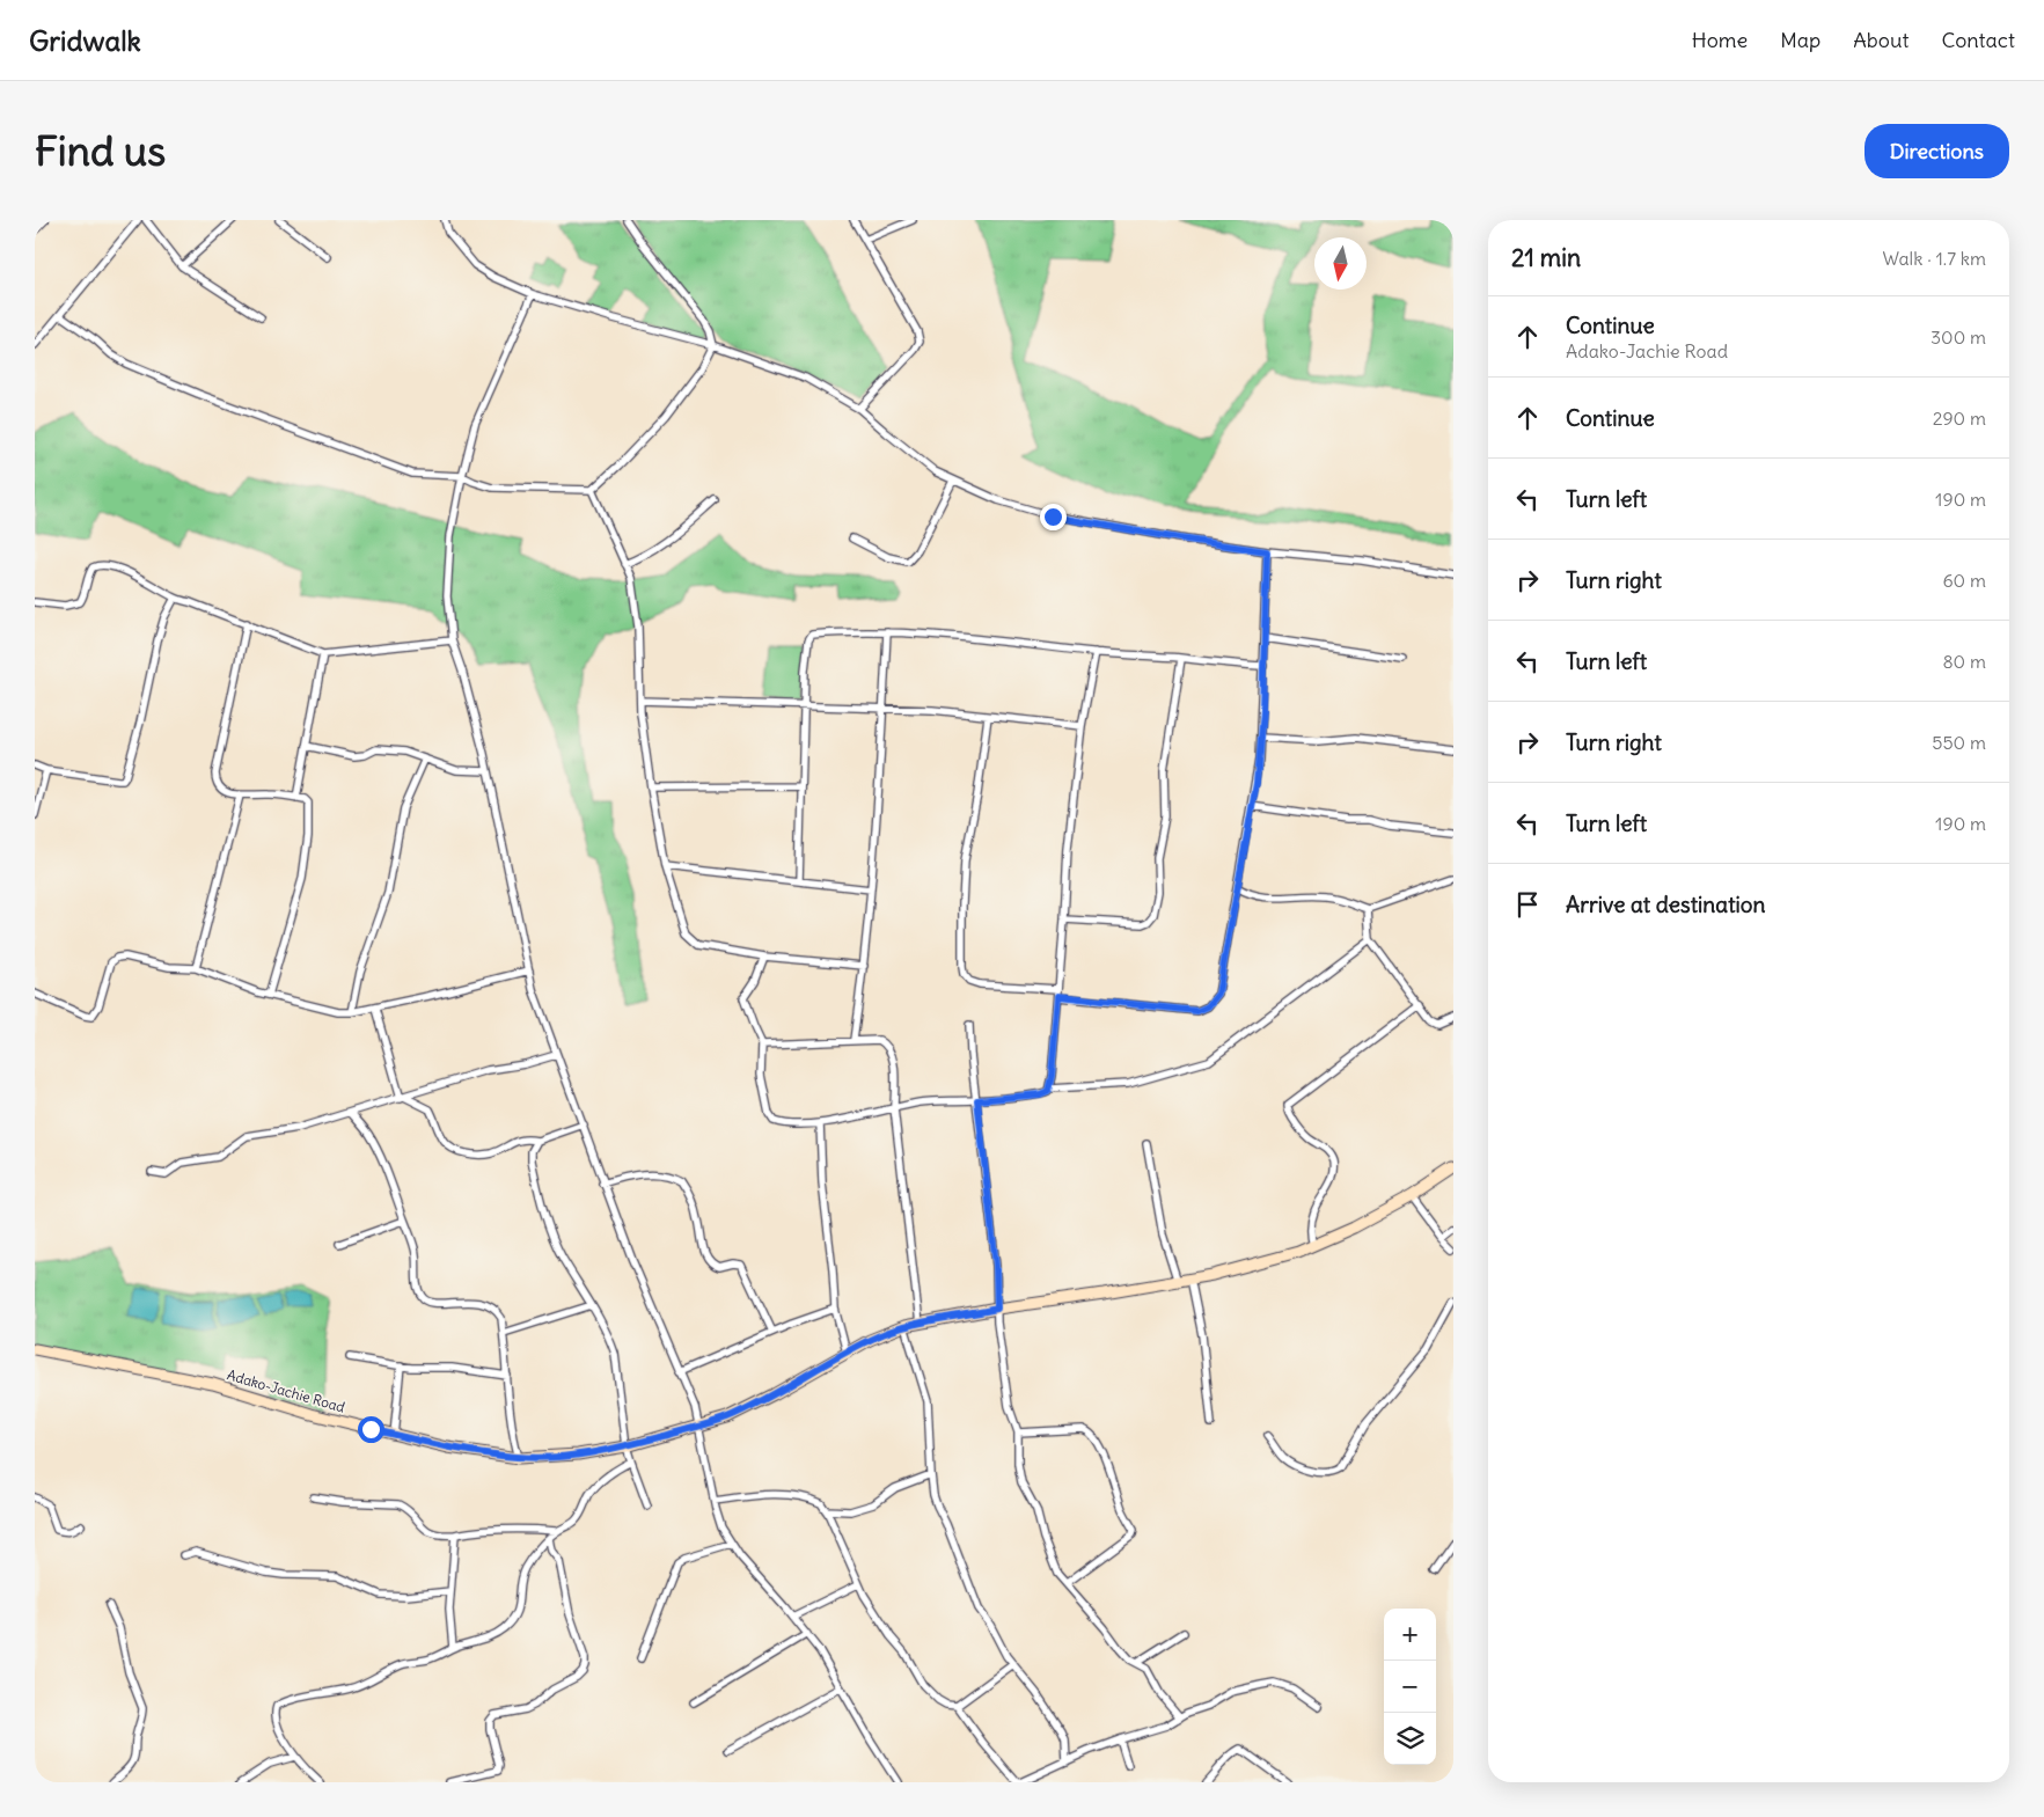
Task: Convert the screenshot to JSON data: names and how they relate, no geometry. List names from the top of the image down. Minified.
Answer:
{"streets":{"street":["Adako-Jachie Road"]},"north":"bottom","page":{"header":"Gridwalk","nav":["Home","Map","About","Contact"],"buttons":"Directions","title":"Find us","heading":["21 min","Walk · 1.7 km"],"list":[["Continue","Adako-Jachie Road","300 m"],["Continue","290 m"],["Turn left","190 m"],["Turn right","60 m"],["Turn left","80 m"],["Turn right","550 m"],["Turn left","190 m"],"Arrive at destination"],"map_buttons":["+","−"]}}
